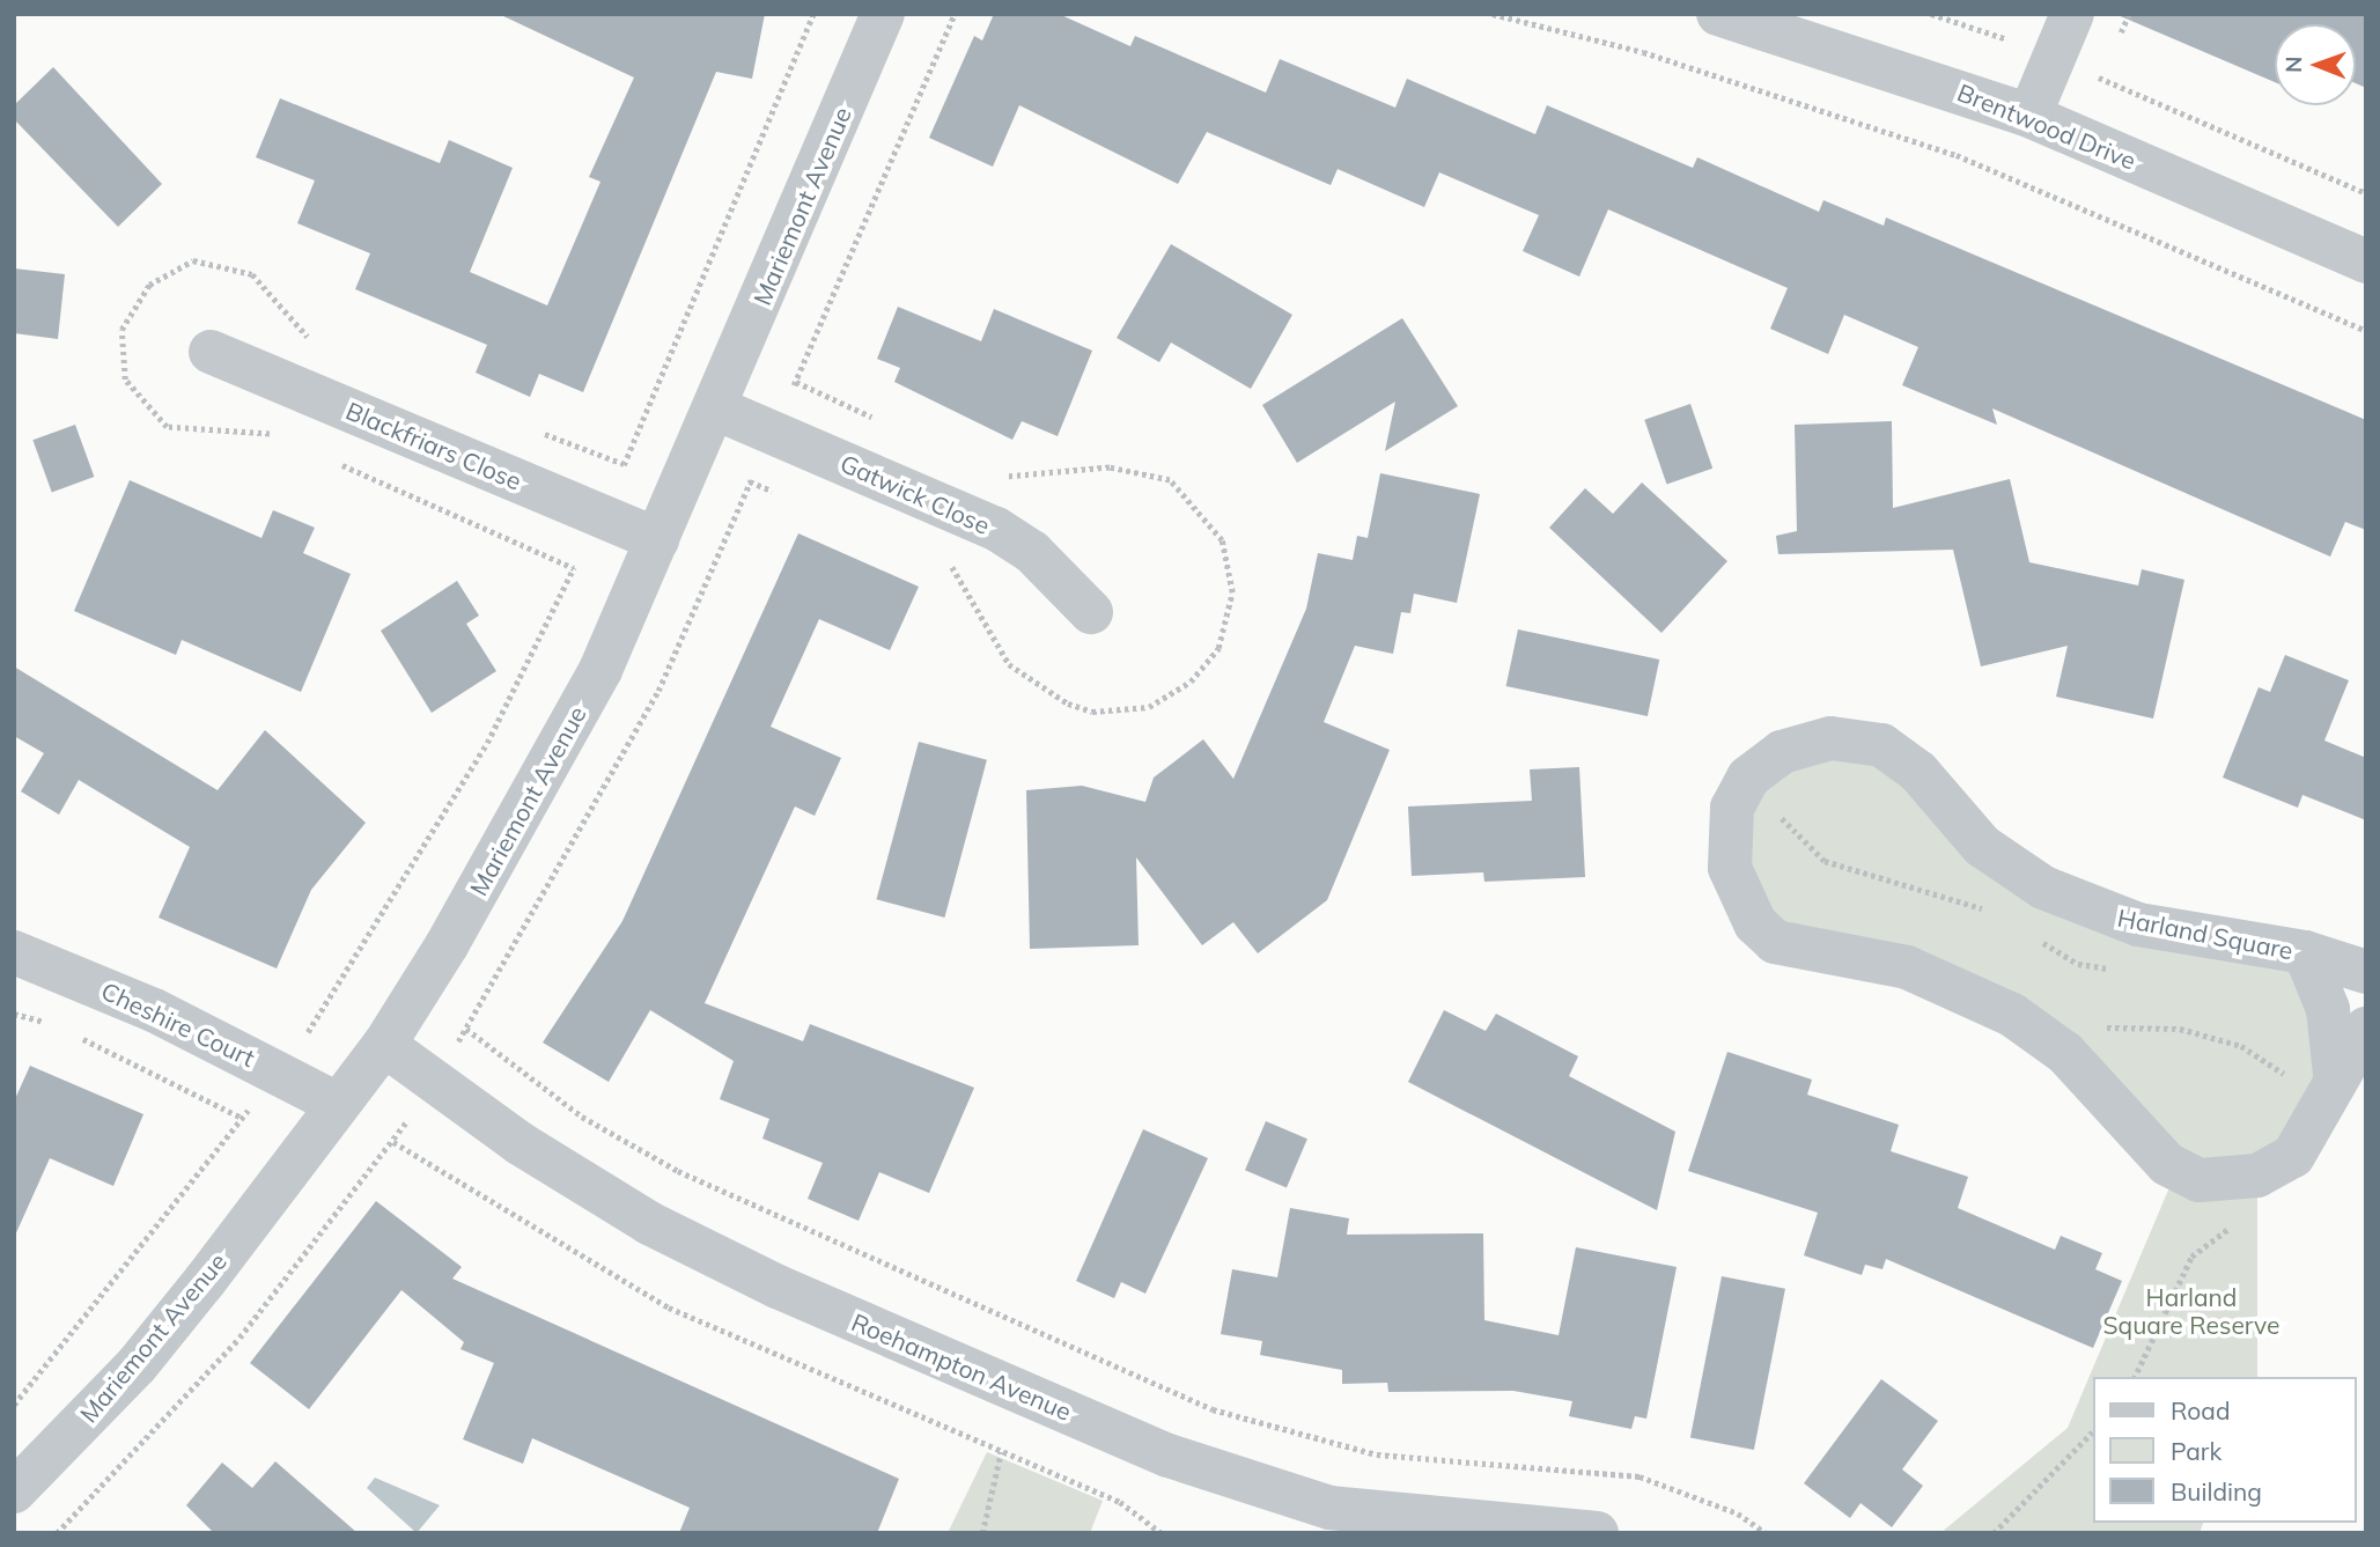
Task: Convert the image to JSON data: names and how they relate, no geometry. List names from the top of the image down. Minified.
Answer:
{"streets":{"street":["Brentwood Drive","Mariemont Avenue","Blackfriars Close","Gatwick Close","Harland Square","Cheshire Court","Roehampton Avenue"]},"crossings":[["Mariemont Avenue","Blackfriars Close"],["Mariemont Avenue","Gatwick Close"],["Mariemont Avenue","Cheshire Court"],["Mariemont Avenue","Roehampton Avenue"]],"parks":["Harland Square Reserve"],"legend":["Road","Park","Building"],"north":"left"}
